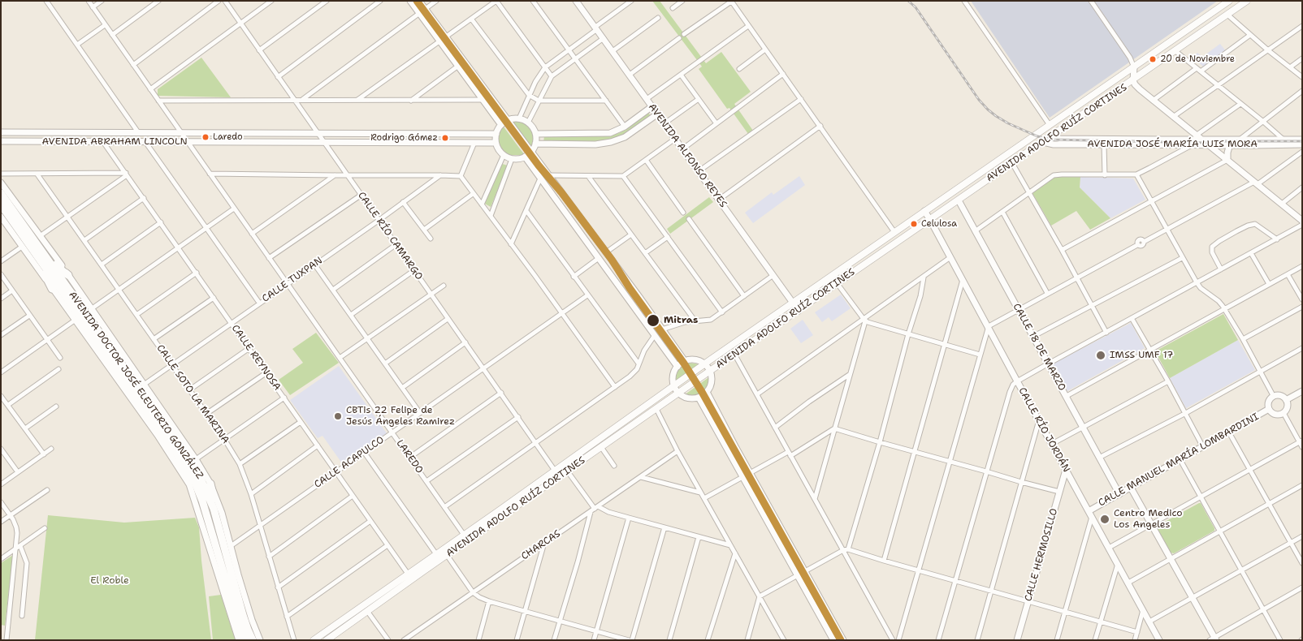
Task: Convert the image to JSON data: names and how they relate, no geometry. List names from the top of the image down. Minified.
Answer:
{"streets":{"highway":["AVENIDA DOCTOR JOSÉ ELEUTERIO GONZÁLEZ"],"main road":["AVENIDA ADOLFO RUÍZ CORTINES"],"street":["AVENIDA ABRAHAM LINCOLN","AVENIDA JOSÉ MARÍA LUIS MORA","AVENIDA ALFONSO REYES","CALLE RÍO CAMARGO","CALLE TUXPAN","CALLE 18 DE MARZO","CALLE REYNOSA","CALLE SOTO LA MARINA","CALLE RÍO JORDÁN","LAREDO","CALLE MANUEL MARÍA LOMBARDINI","CALLE ACAPULCO","CHARCAS","CALLE HERMOSILLO"]},"crossings":[["AVENIDA ADOLFO RUÍZ CORTINES","AVENIDA JOSÉ MARÍA LUIS MORA"],["AVENIDA ADOLFO RUÍZ CORTINES","AVENIDA ALFONSO REYES"],["AVENIDA ADOLFO RUÍZ CORTINES","CALLE RÍO CAMARGO"],["AVENIDA ADOLFO RUÍZ CORTINES","CALLE 18 DE MARZO"],["AVENIDA ADOLFO RUÍZ CORTINES","CALLE REYNOSA"],["AVENIDA ADOLFO RUÍZ CORTINES","CALLE RÍO JORDÁN"],["AVENIDA ADOLFO RUÍZ CORTINES","LAREDO"],["AVENIDA ABRAHAM LINCOLN","CALLE RÍO CAMARGO"],["AVENIDA ABRAHAM LINCOLN","CALLE REYNOSA"],["AVENIDA ABRAHAM LINCOLN","LAREDO"],["CALLE RÍO CAMARGO","CALLE TUXPAN"],["CALLE RÍO CAMARGO","CALLE ACAPULCO"],["CALLE TUXPAN","CALLE REYNOSA"],["CALLE TUXPAN","CALLE SOTO LA MARINA"],["CALLE TUXPAN","LAREDO"],["CALLE 18 DE MARZO","CALLE MANUEL MARÍA LOMBARDINI"],["CALLE REYNOSA","CALLE ACAPULCO"],["CALLE SOTO LA MARINA","CALLE ACAPULCO"],["CALLE RÍO JORDÁN","CALLE MANUEL MARÍA LOMBARDINI"],["CALLE RÍO JORDÁN","CALLE HERMOSILLO"],["LAREDO","CALLE ACAPULCO"]],"parks":["El Roble"],"places":["20 de Noviembre","Laredo","Rodrigo Gómez","Celulosa","Mitras","IMSS UMF 17","CBTis 22 Felipe de Jesús Ángeles Ramirez","Centro Medico Los Angeles"]}
